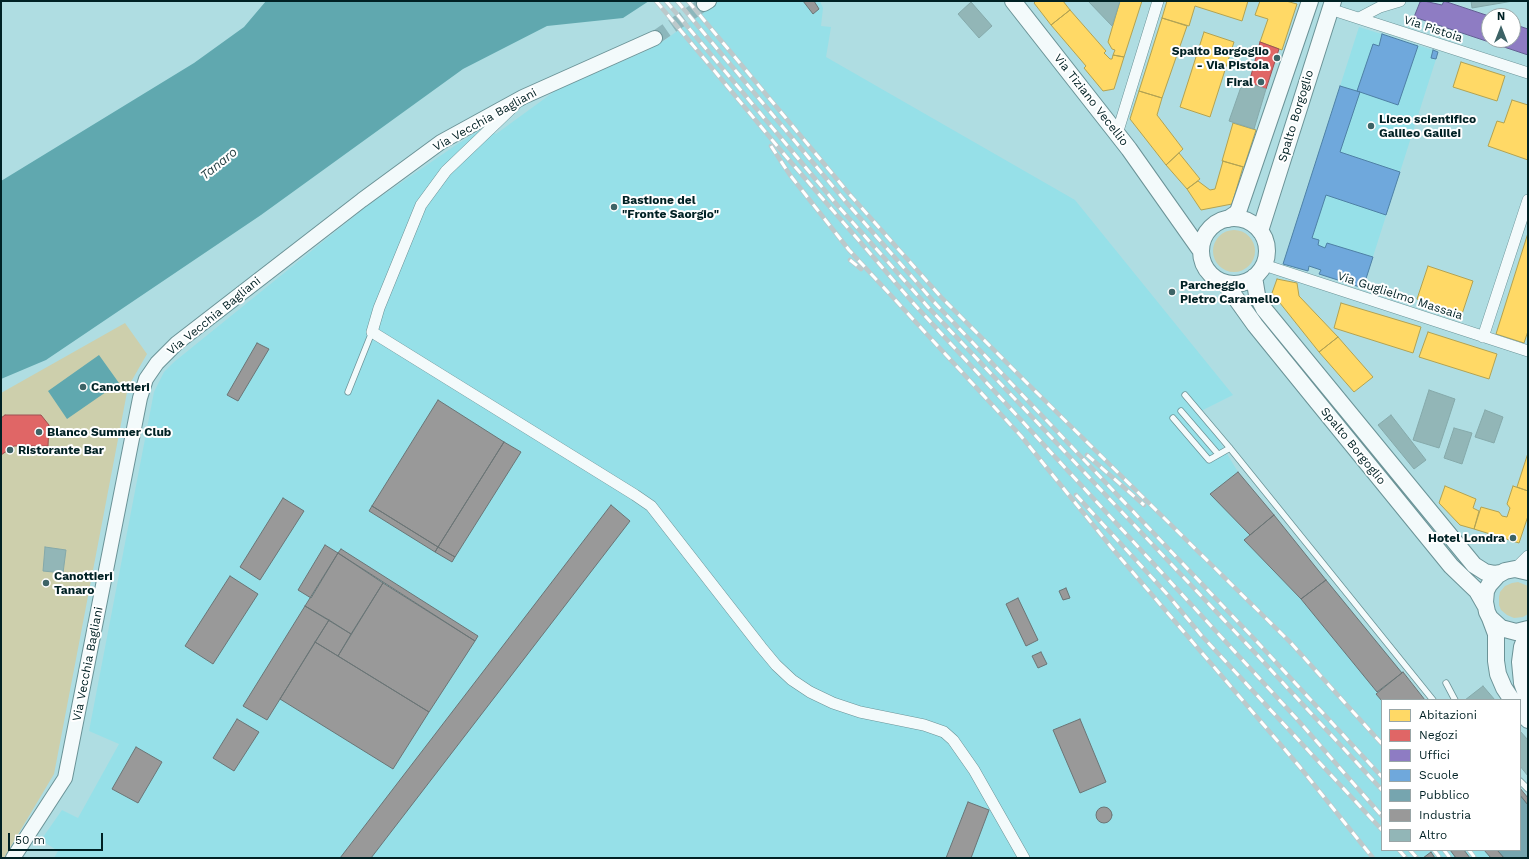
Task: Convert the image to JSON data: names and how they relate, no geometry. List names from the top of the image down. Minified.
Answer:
{"streets":{"main road":["Via Tiziano Vecellio","Spalto Borgoglio"],"street":["Via Pistoia","Via Vecchia Bagliani","Via Guglielmo Massaia"]},"crossings":[["Via Pistoia","Spalto Borgoglio"],["Spalto Borgoglio","Via Guglielmo Massaia"]],"water":["Tanaro"],"places":["Spalto Borgoglio - Via Pistoia","Firal","Liceo scientifico Galileo Galilei","Bastione del \"Fronte Saorgio\"","Parcheggio Pietro Caramello","Canottieri","Blanco Summer Club","Ristorante Bar","Hotel Londra","Canottieri Tanaro"],"legend":["Abitazioni","Negozi","Uffici","Scuole","Pubblico","Industria","Altro"],"scale_bar":"50 m","north":"top"}
